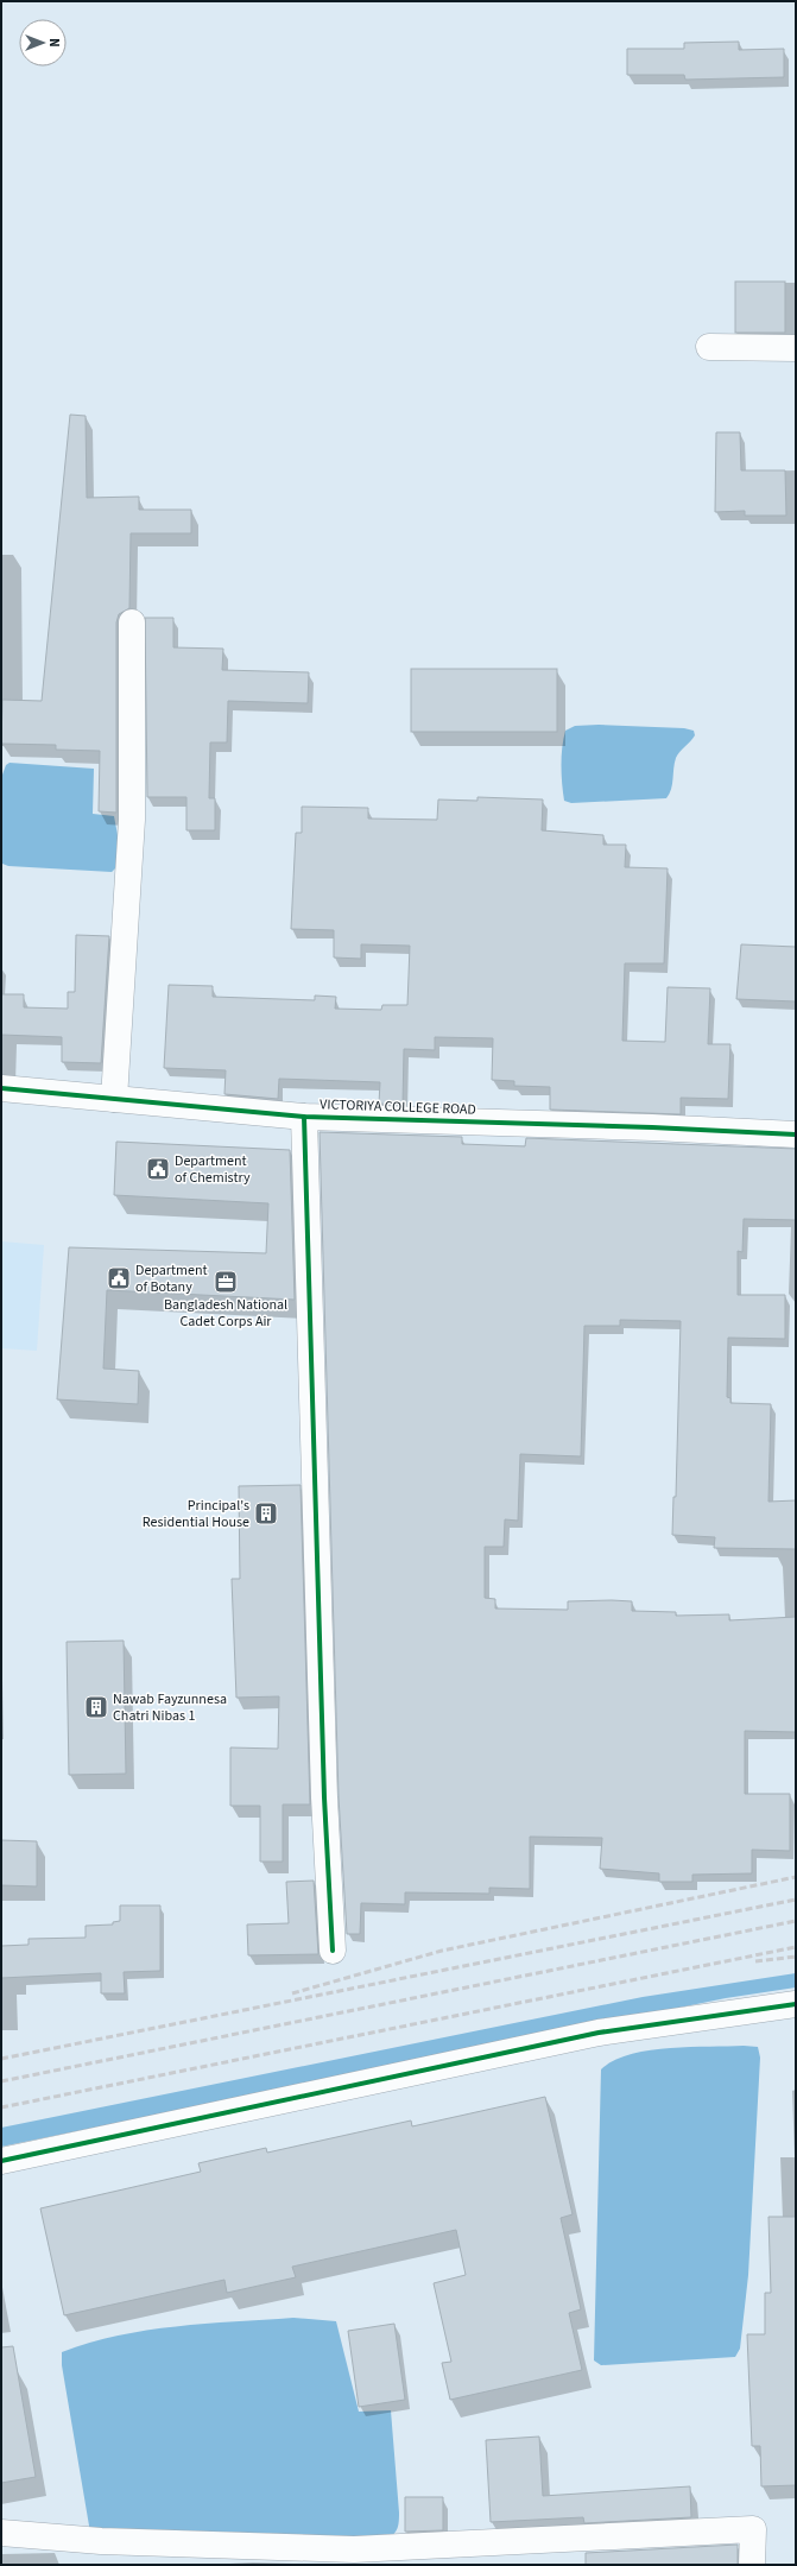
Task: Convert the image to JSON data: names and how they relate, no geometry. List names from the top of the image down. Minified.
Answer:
{"streets":{"street":["VICTORIYA COLLEGE ROAD"]},"places":{"public building":["Department of Chemistry","Department of Botany"],"office":["Bangladesh National Cadet Corps Air"],"building":["Principal's Residential House","Nawab Fayzunnesa Chatri Nibas 1"]},"north":"right"}
